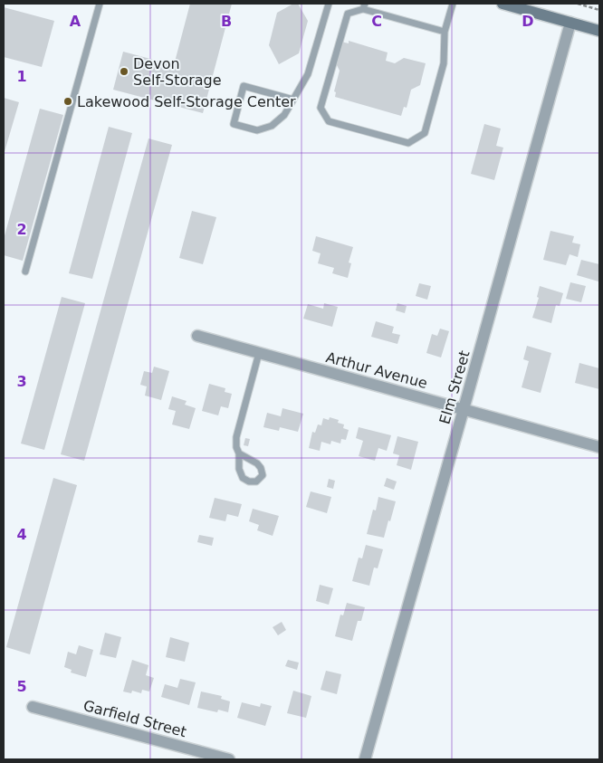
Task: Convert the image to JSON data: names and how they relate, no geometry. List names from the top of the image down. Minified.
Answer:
{"streets":{"street":["Arthur Avenue","Elm Street","Garfield Street"]},"crossings":[["Arthur Avenue","Elm Street"]],"places":["Devon Self-Storage","Lakewood Self-Storage Center"],"grid":{"columns":["A","B","C","D"],"rows":["1","2","3","4","5"]}}
